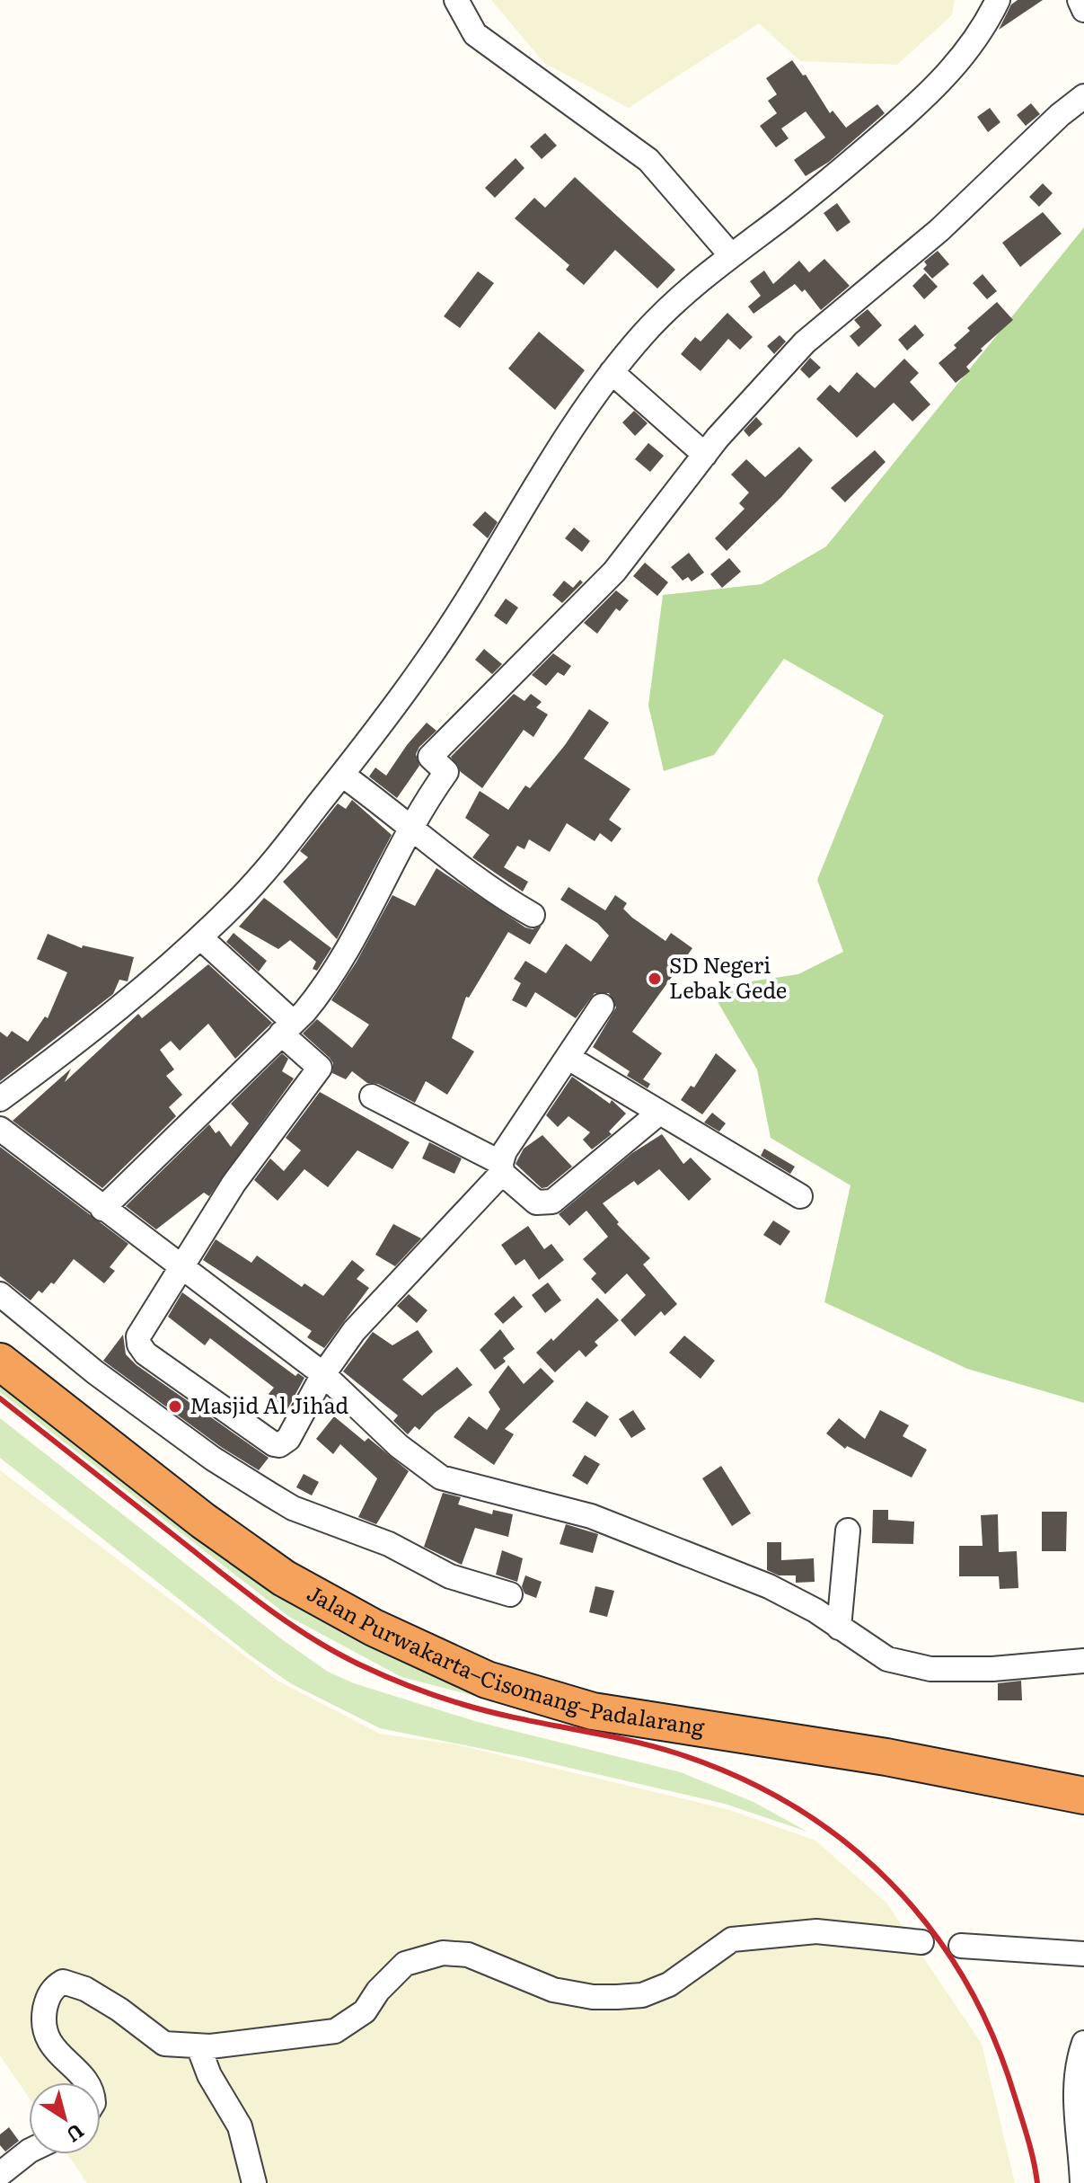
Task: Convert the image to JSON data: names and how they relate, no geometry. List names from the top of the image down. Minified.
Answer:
{"streets":{"highway":["Jalan Purwakarta–Cisomang–Padalarang"]},"places":["SD Negeri Lebak Gede","Masjid Al Jihad"],"north":"bottom right"}
